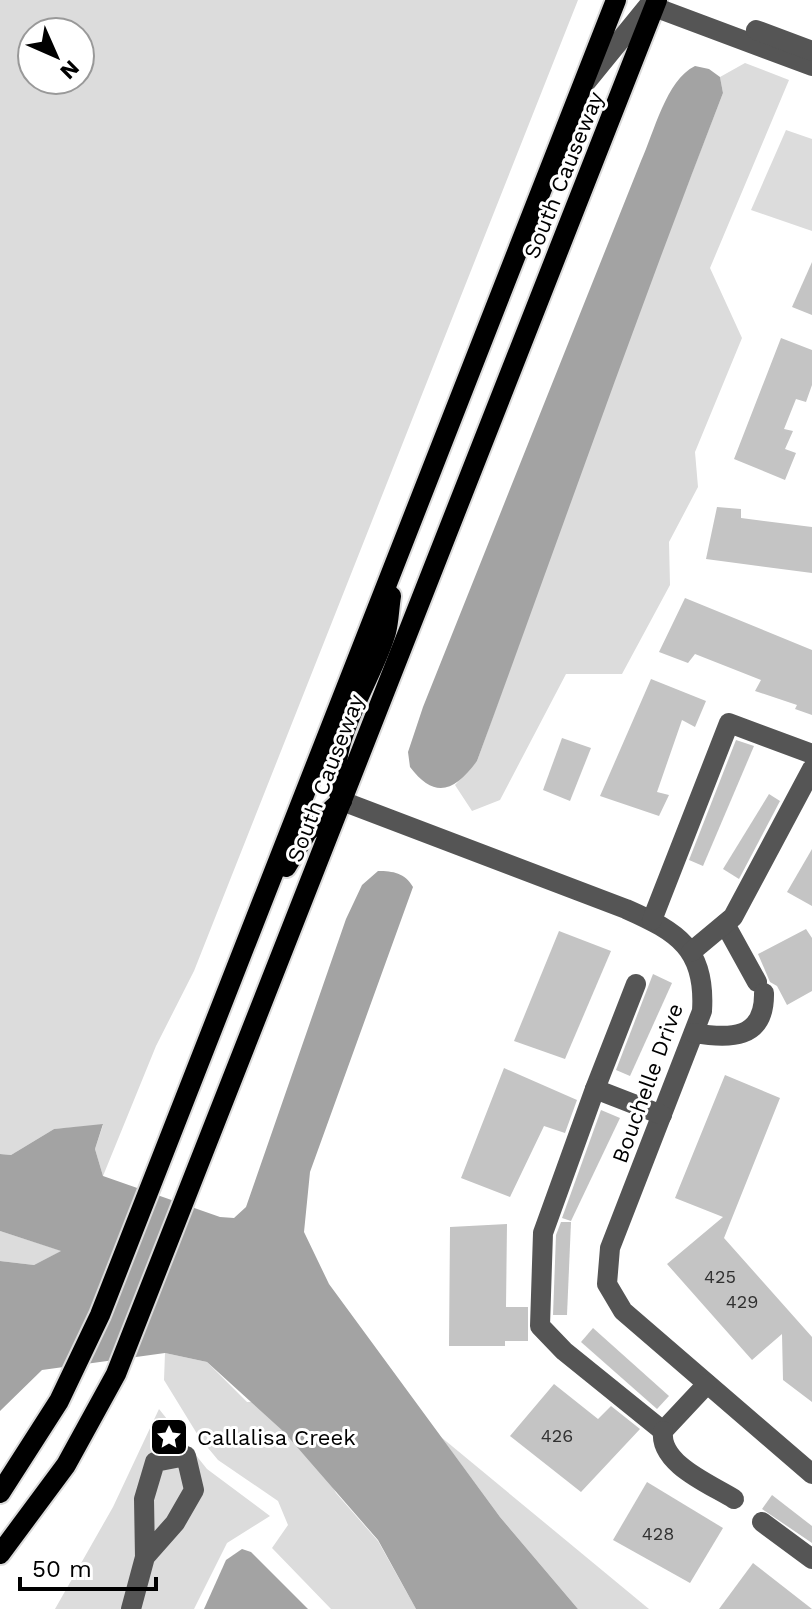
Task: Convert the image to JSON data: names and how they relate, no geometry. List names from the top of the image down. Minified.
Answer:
{"streets":{"main road":["South Causeway"],"street":["Bouchelle Drive"]},"crossings":[["South Causeway","Bouchelle Drive"]],"places":{"place":["Callalisa Creek"]},"house_numbers":["425","429","426","428"],"scale_bar":"50 m","north":"bottom right"}
